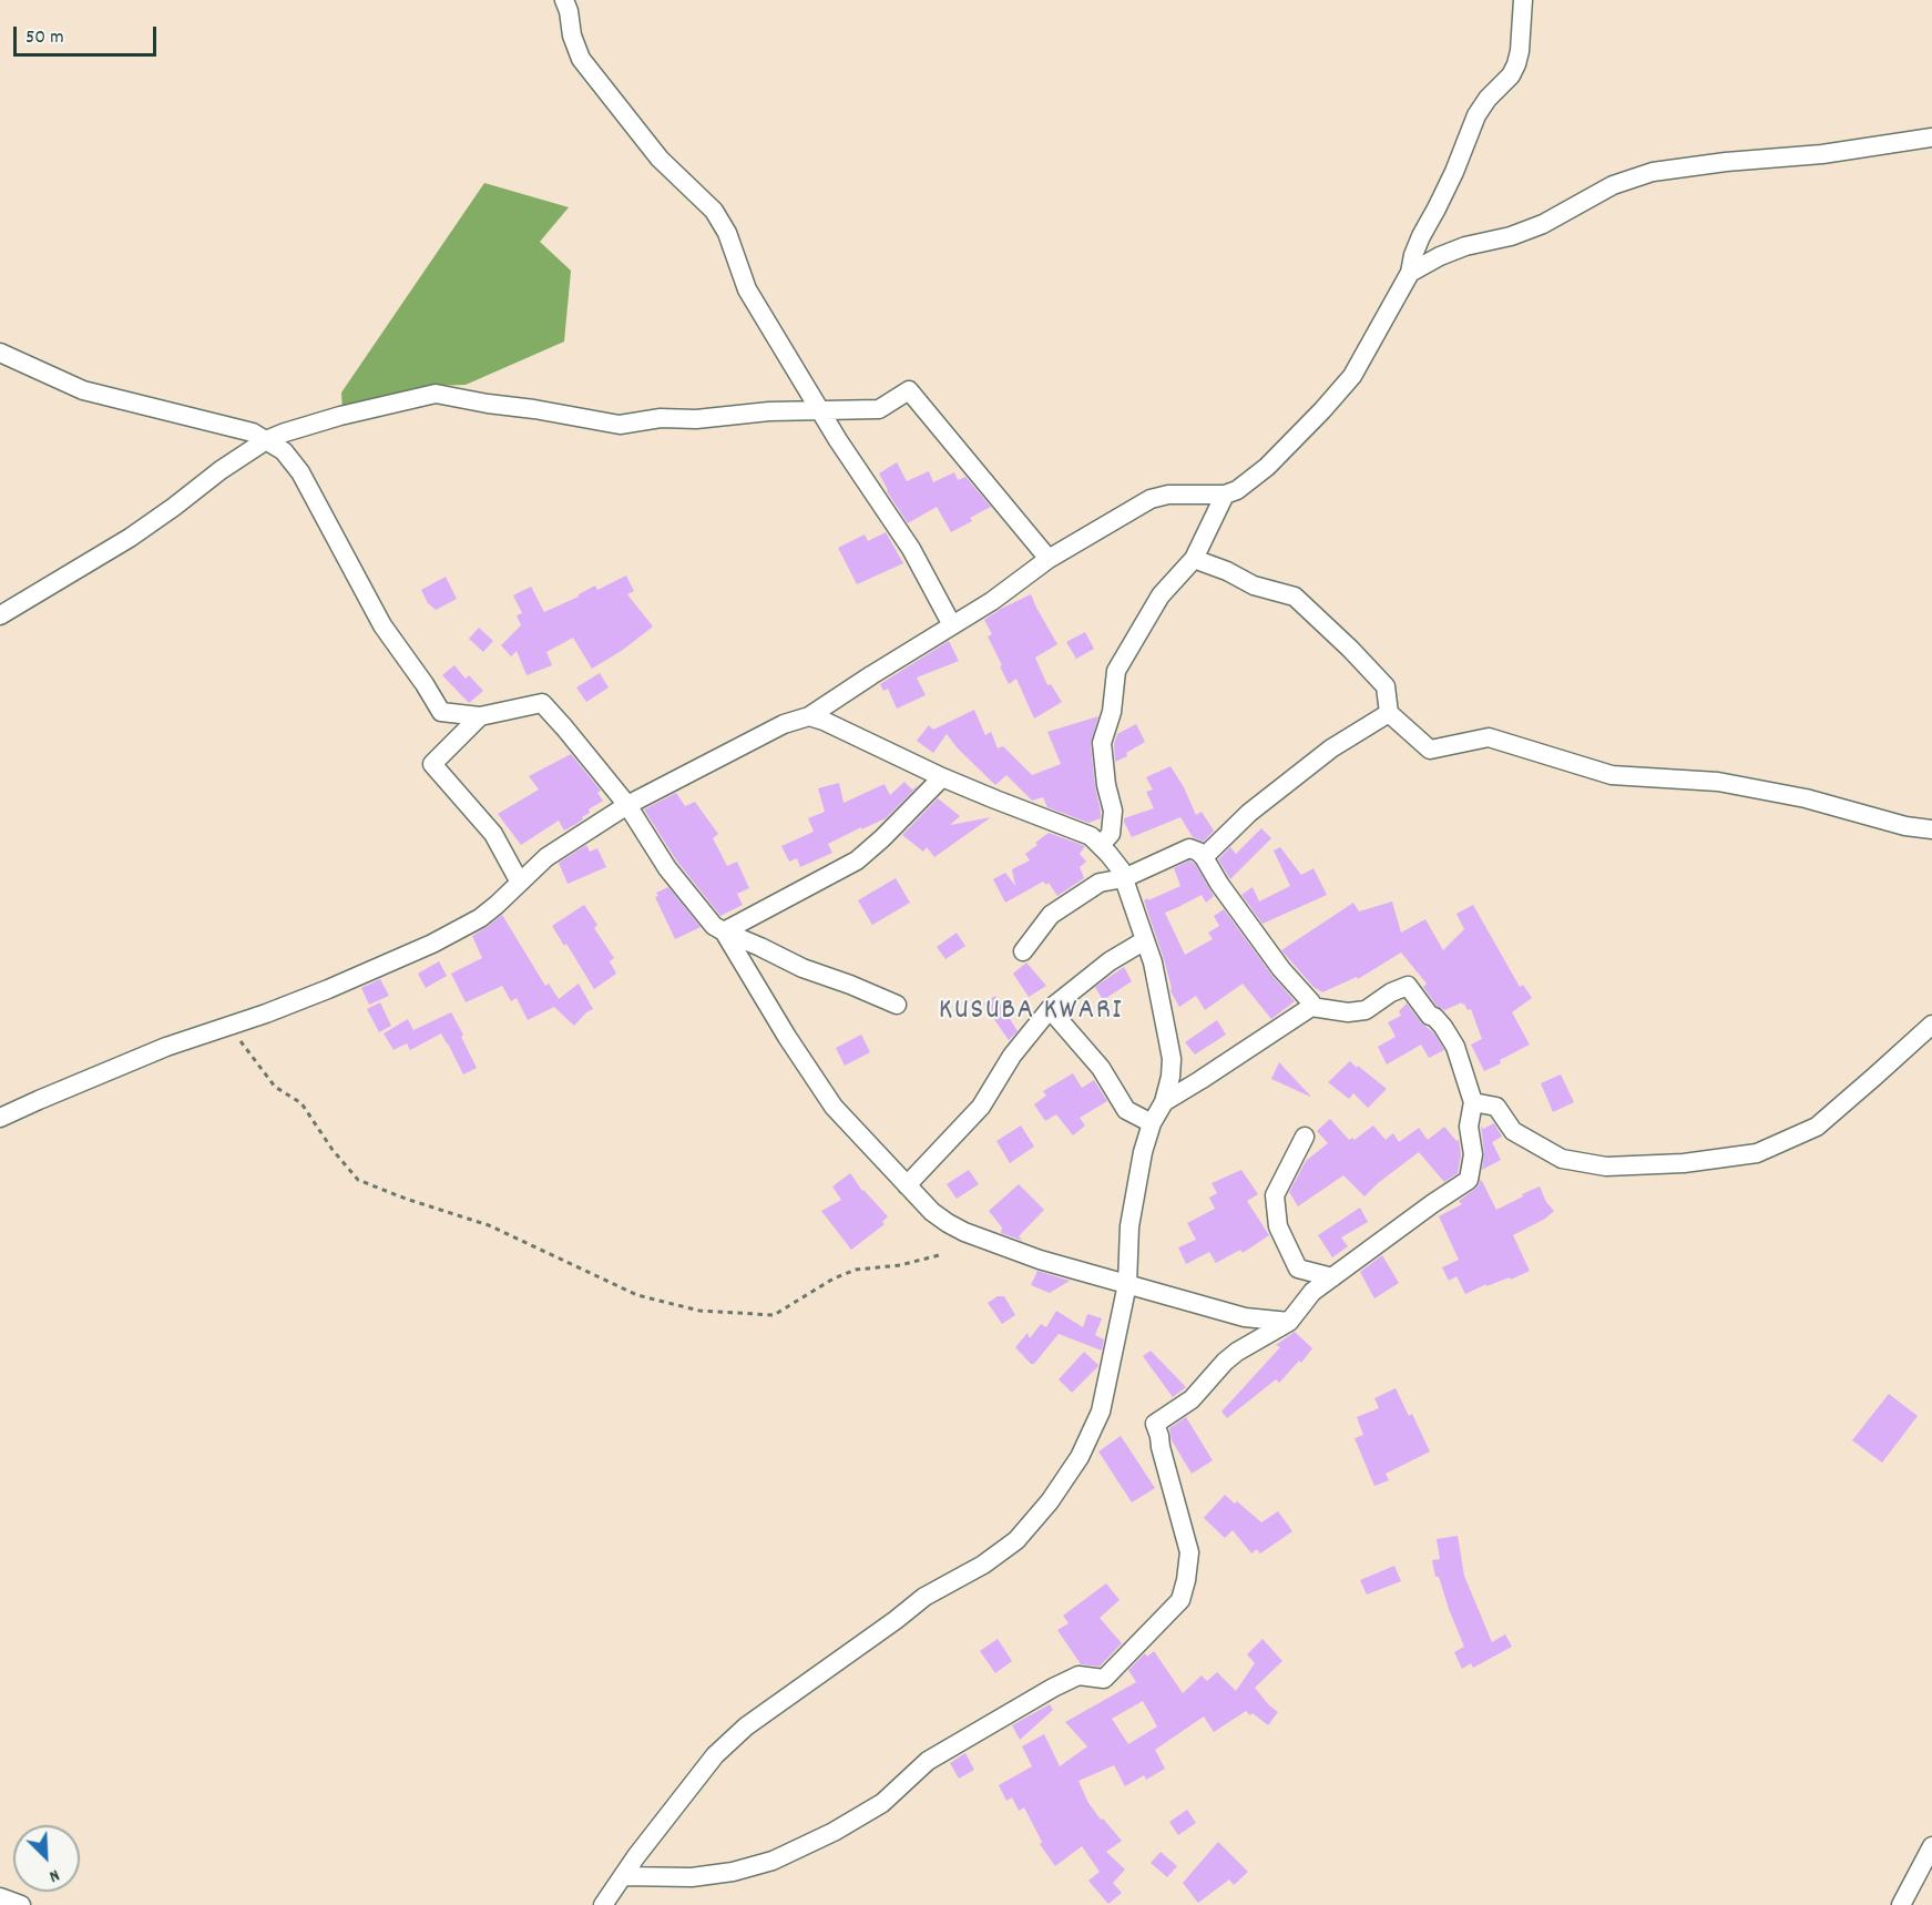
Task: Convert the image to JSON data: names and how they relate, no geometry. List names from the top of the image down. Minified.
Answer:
{"districts":["KUSUBA KWARI"],"scale_bar":"50 m","north":"bottom right"}
